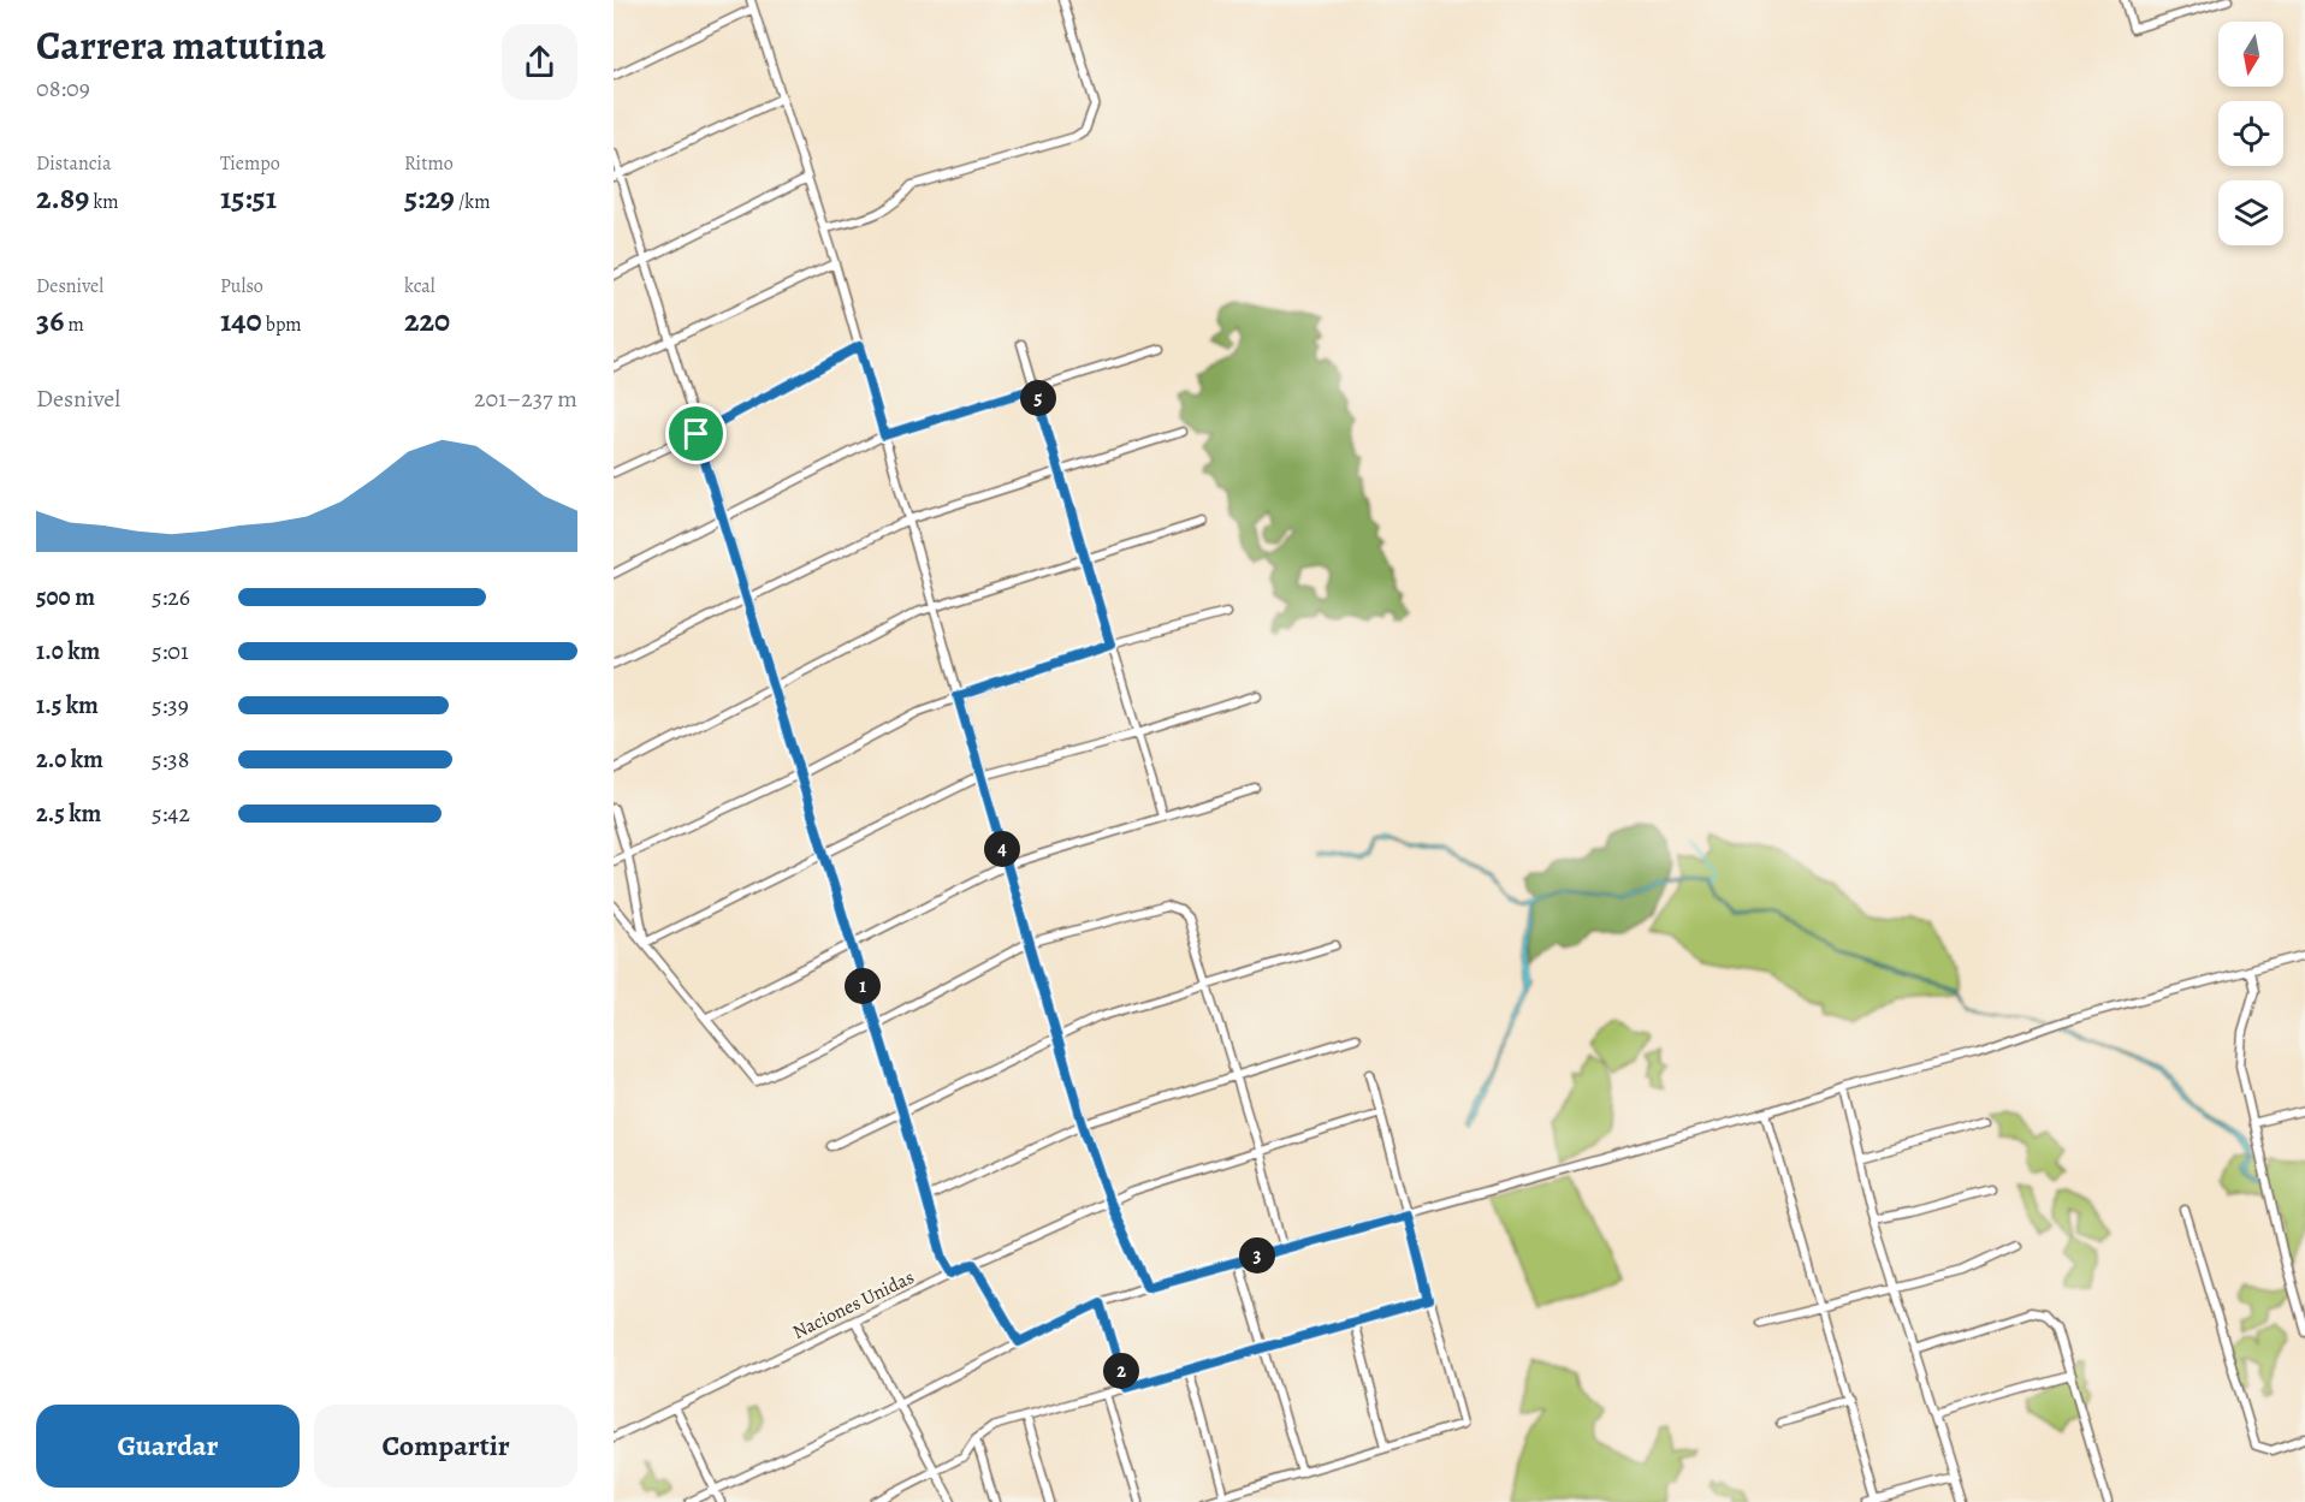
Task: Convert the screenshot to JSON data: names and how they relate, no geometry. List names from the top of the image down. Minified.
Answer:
{"streets":{"street":["Naciones Unidas"]},"north":"bottom","page":{"heading":["Carrera matutina","08:09"],"stats":[["Distancia","2.89 km"],["Tiempo","15:51"],["Ritmo","5:29 /km"],["Desnivel","36 m"],["Pulso","140 bpm"],["kcal","220"]],"chart":["Desnivel","201–237 m"],"pins":["5","4","1","3","2"],"list":[{"name":"500 m","note":"5:26"},{"name":"1.0 km","note":"5:01"},{"name":"1.5 km","note":"5:39"},{"name":"2.0 km","note":"5:38"},{"name":"2.5 km","note":"5:42"}],"buttons":["Guardar","Compartir"]}}
